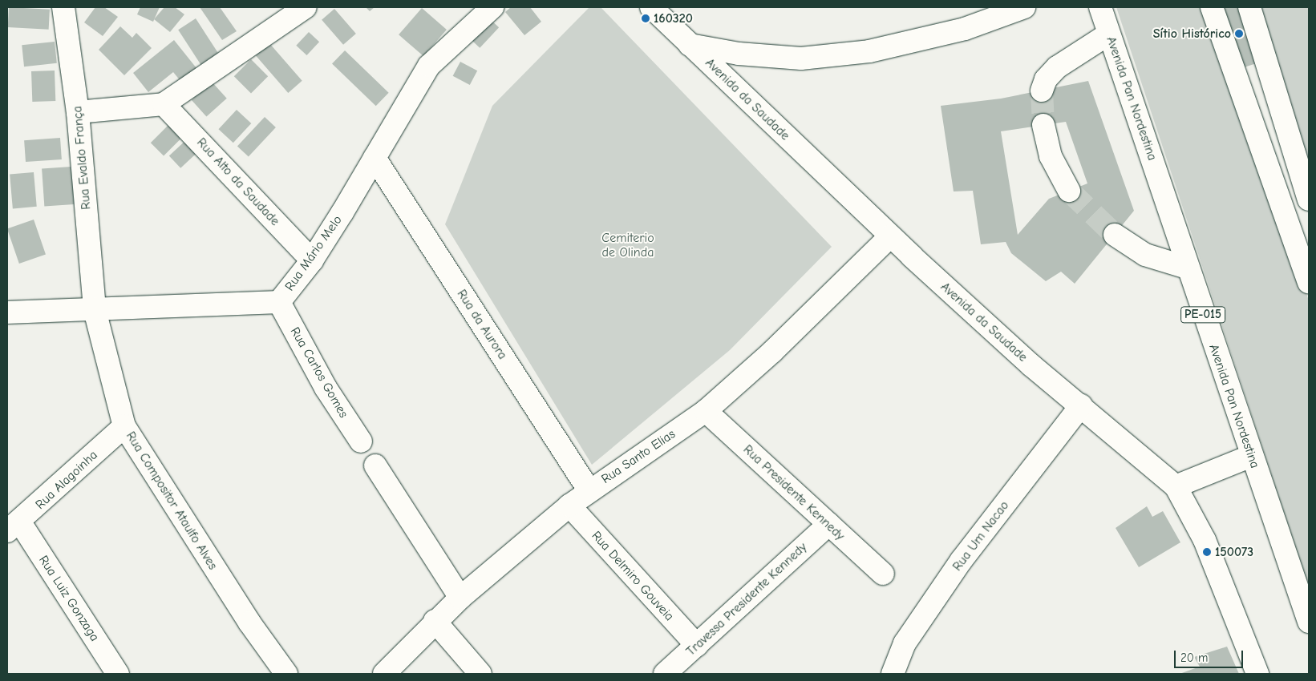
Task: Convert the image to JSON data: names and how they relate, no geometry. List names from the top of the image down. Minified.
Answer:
{"streets":{"main road":["Avenida Pan Nordestina","Avenida da Saudade","Rua Evaldo França","Rua Alto da Saudade","Rua Mário Melo","PE-015","Rua da Aurora","Rua Carlos Gomes","Rua Santo Elias","Rua Alagoinha","Rua Presidente Kennedy","Rua Compositor Ataulfo Alves","Rua Um Nacao","Rua Delmiro Gouveia","Rua Luiz Gonzaga","Travessa Presidente Kennedy"]},"crossings":[["Avenida da Saudade","Rua Santo Elias"],["Avenida da Saudade","Rua Um Nacao"],["Rua Evaldo França","Rua Mário Melo"],["Rua Evaldo França","Rua Compositor Ataulfo Alves"],["Rua Alto da Saudade","Rua Mário Melo"],["Rua Mário Melo","Rua da Aurora"],["Rua Mário Melo","Rua Carlos Gomes"],["Rua Mário Melo","Rua Compositor Ataulfo Alves"],["Rua da Aurora","Rua Santo Elias"],["Rua Santo Elias","Rua Presidente Kennedy"],["Rua Santo Elias","Rua Delmiro Gouveia"],["Rua Alagoinha","Rua Compositor Ataulfo Alves"],["Rua Alagoinha","Rua Luiz Gonzaga"],["Rua Presidente Kennedy","Travessa Presidente Kennedy"],["Rua Delmiro Gouveia","Travessa Presidente Kennedy"]],"parks":["Cemiterio de Olinda"],"places":["160320","Sítio Histórico","150073"],"scale_bar":"20 m"}
